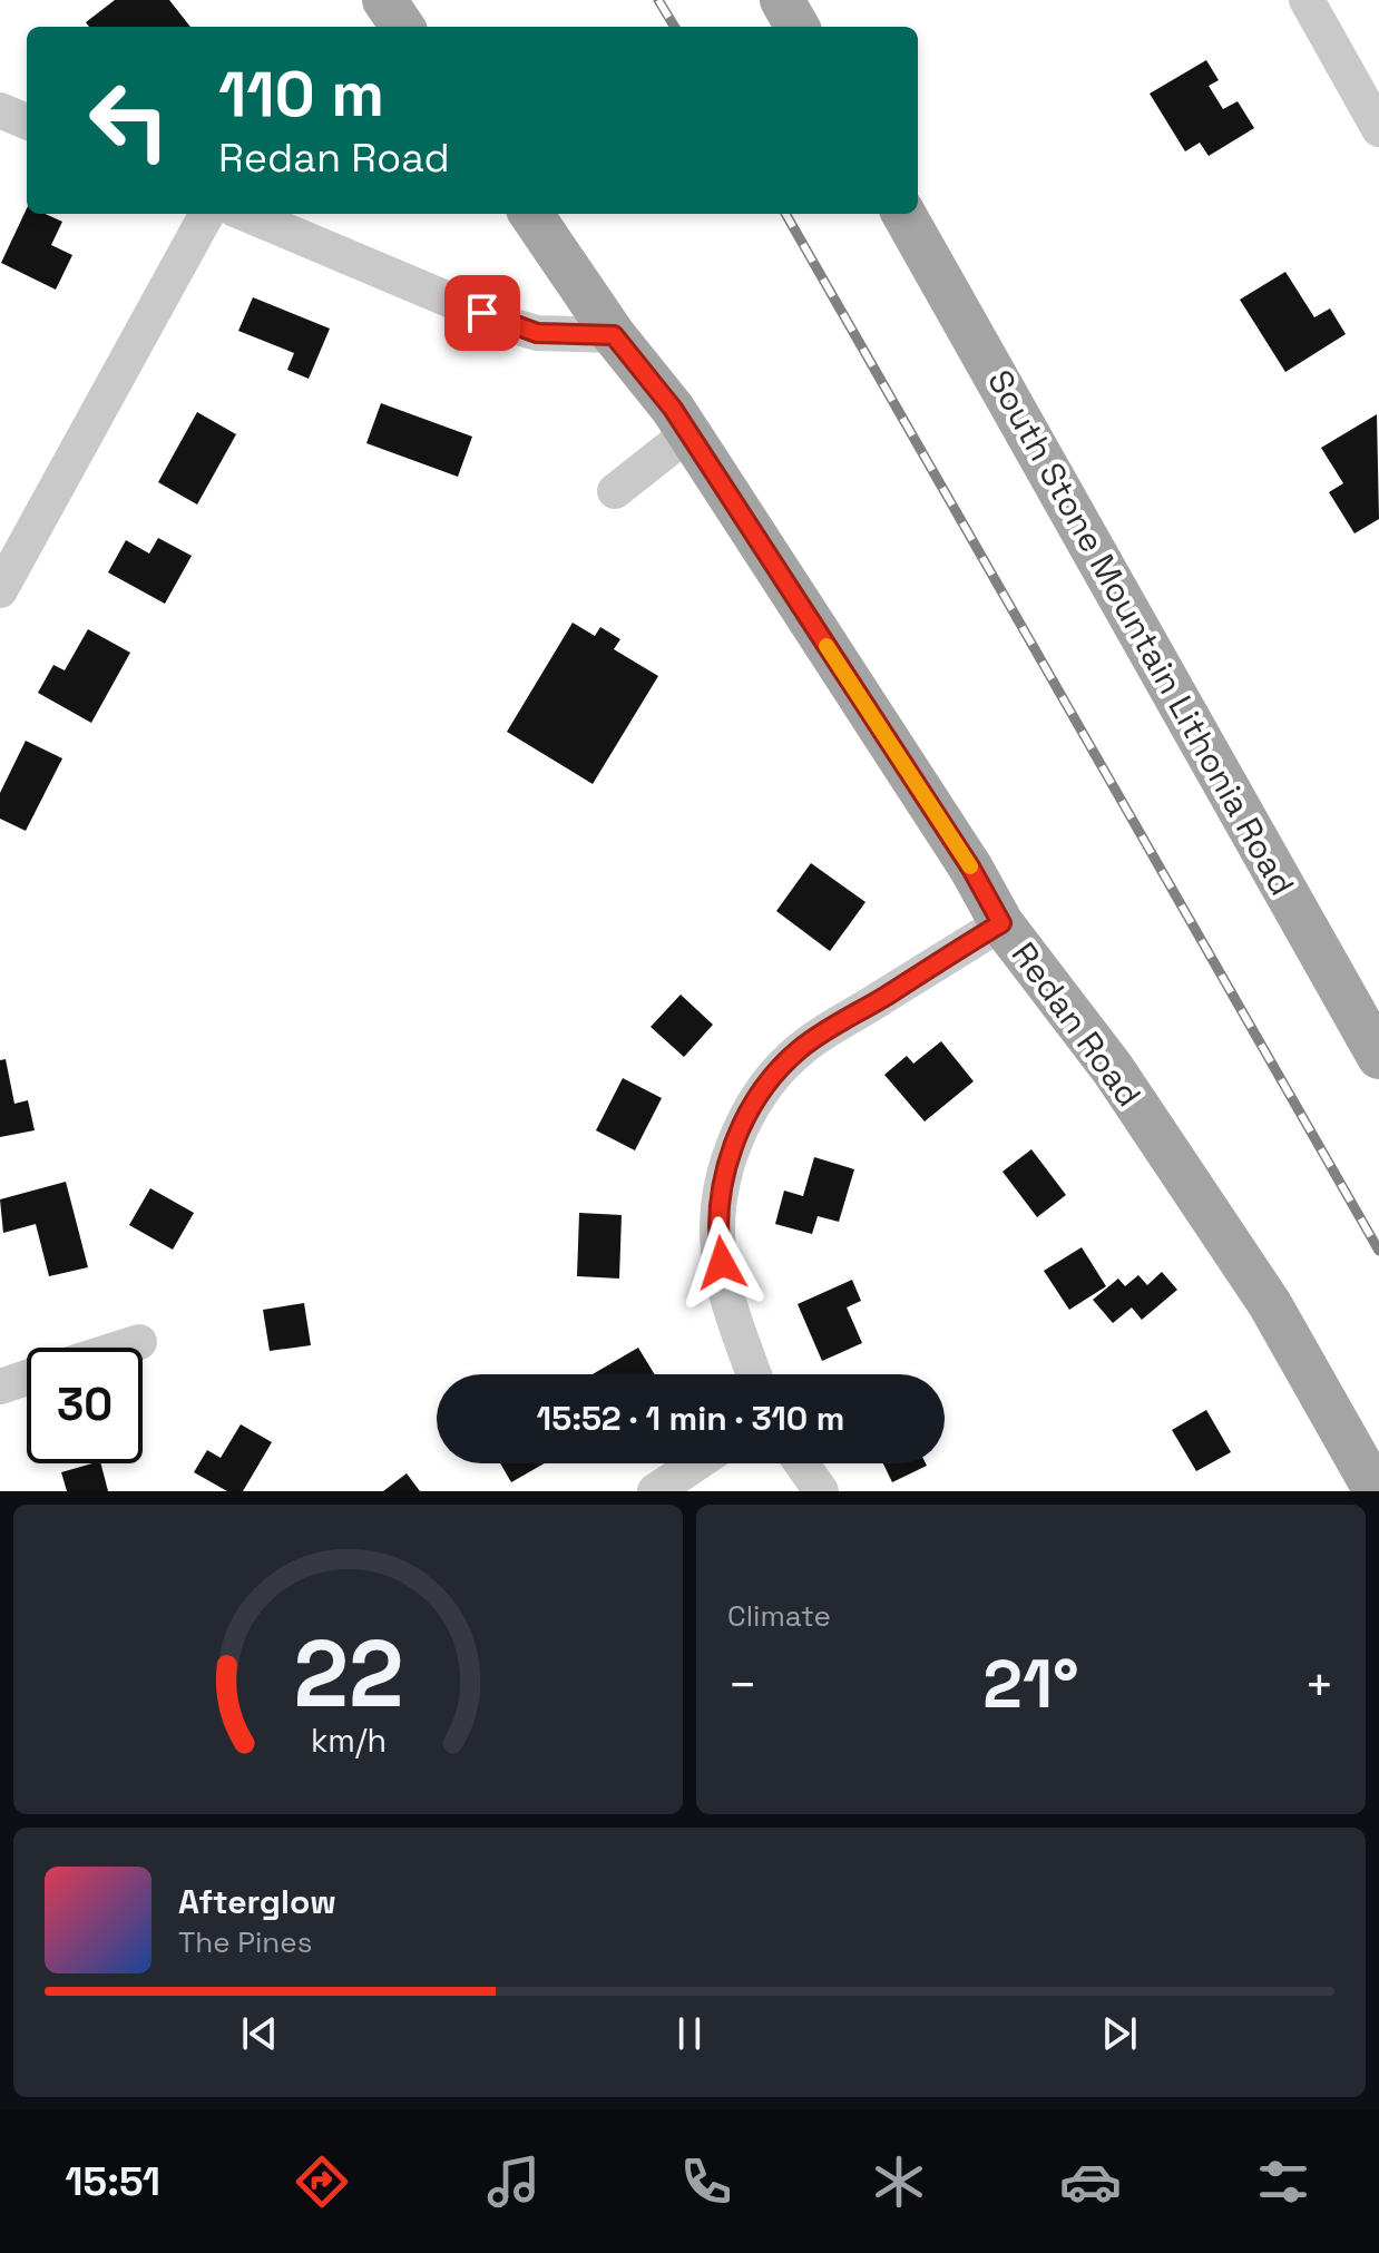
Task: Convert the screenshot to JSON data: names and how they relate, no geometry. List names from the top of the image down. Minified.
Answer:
{"streets":{"main road":["South Stone Mountain Lithonia Road","Redan Road"]},"page":{"turn":["110 m","Redan Road"],"limit":"30","trip":"15:52 · 1 min · 310 m","tile":"Climate","heat":["−","21°","+"],"song":["Afterglow","The Pines"],"tabs":"15:51","gauge":["22","km/h"]}}
